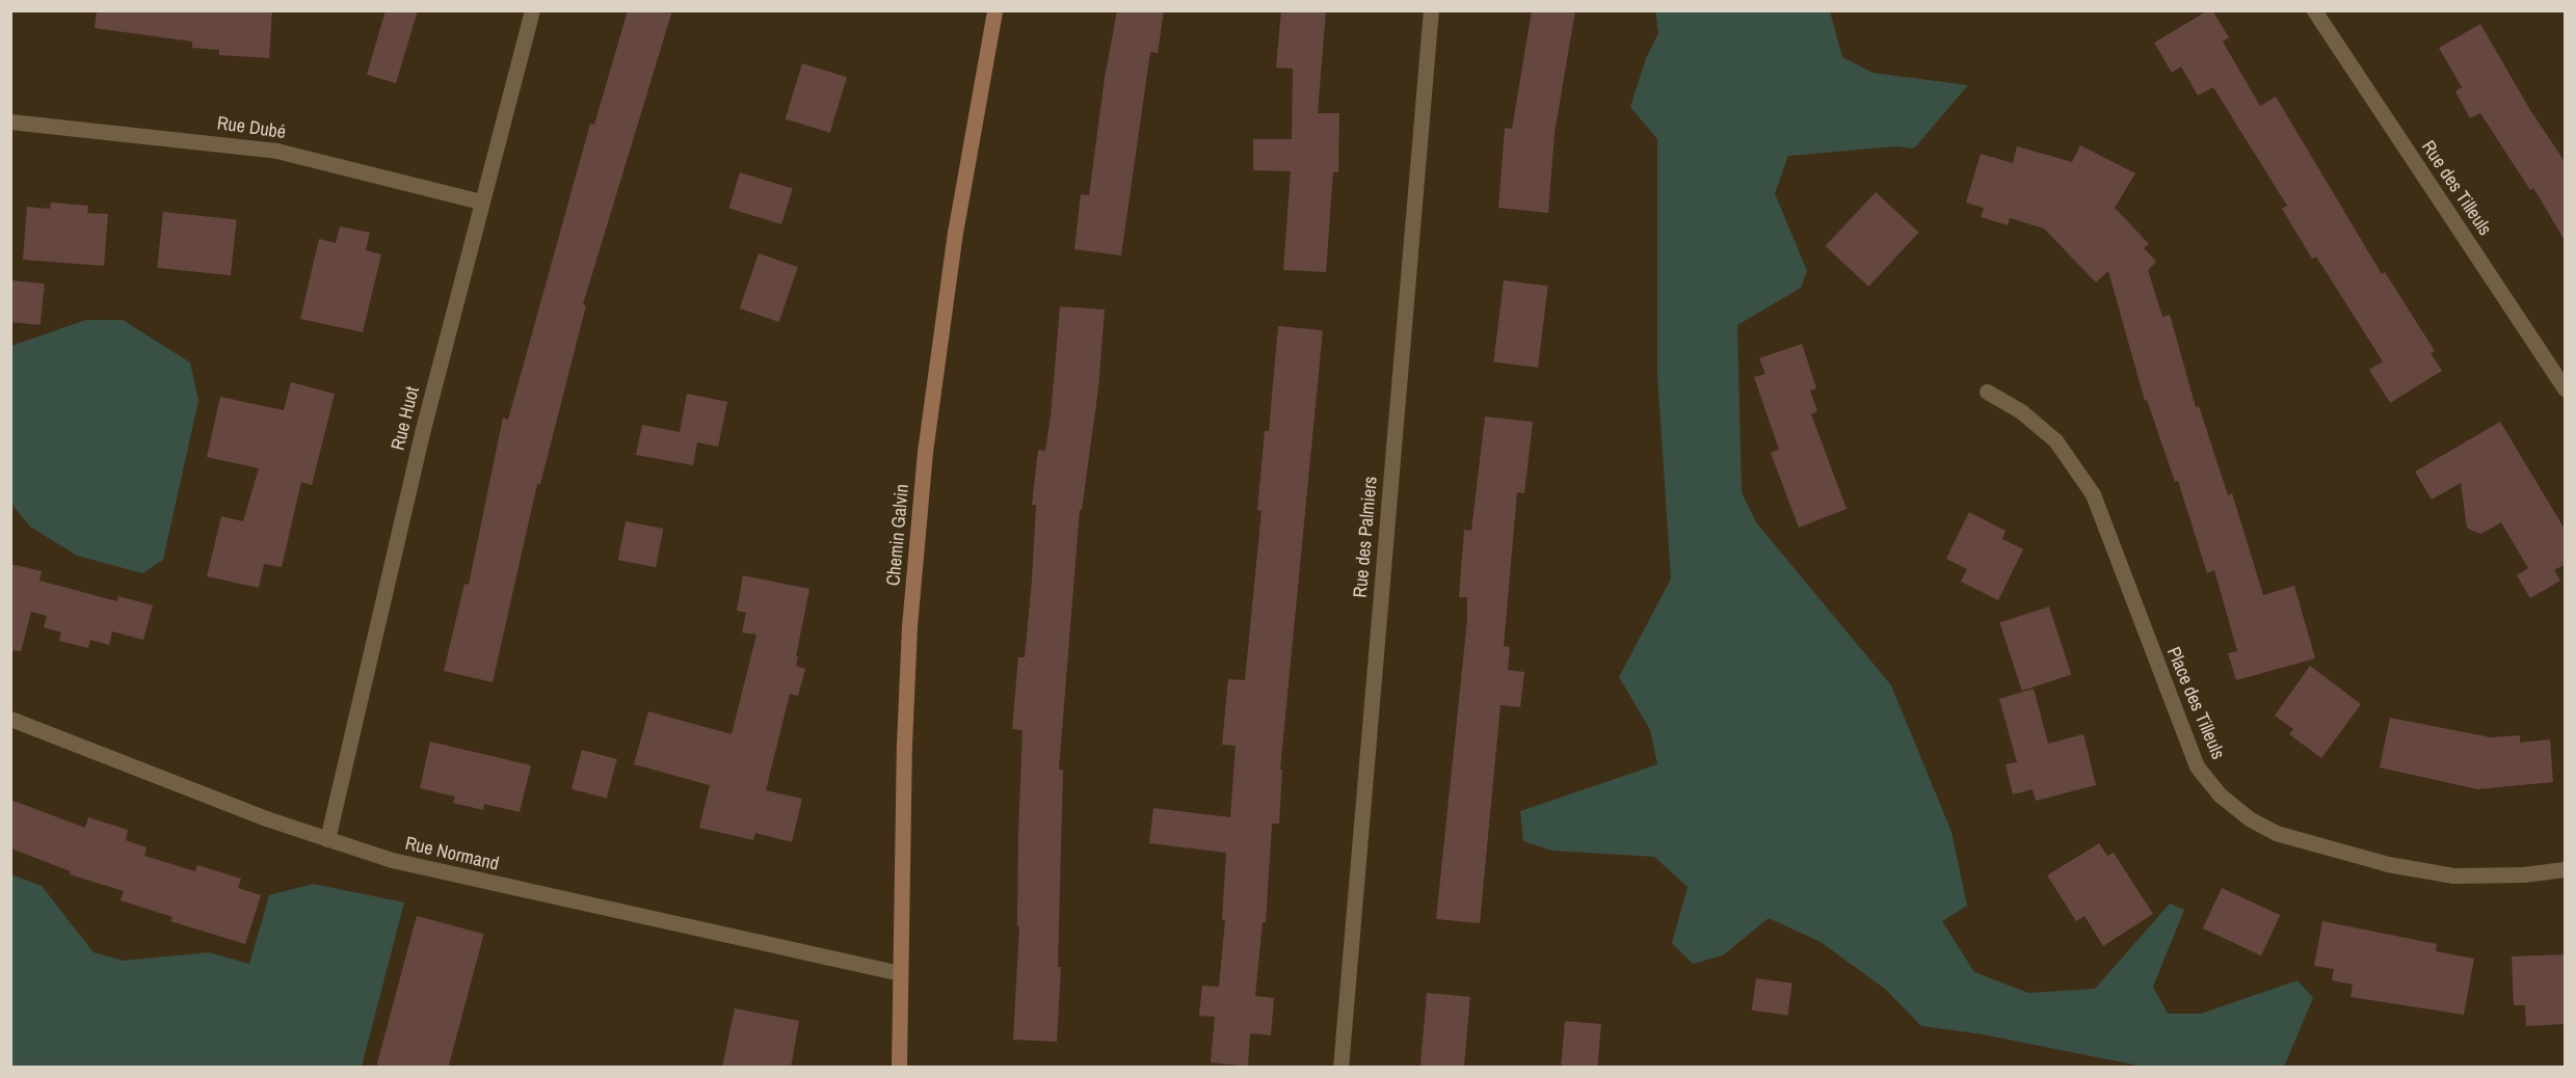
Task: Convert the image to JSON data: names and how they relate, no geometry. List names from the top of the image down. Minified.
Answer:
{"streets":{"street":["Rue Dubé","Rue des Tilleuls","Rue Huot","Chemin Galvin","Rue des Palmiers","Place des Tilleuls","Rue Normand"]},"crossings":[["Rue Dubé","Rue Huot"],["Rue Huot","Rue Normand"],["Chemin Galvin","Rue Normand"]]}
